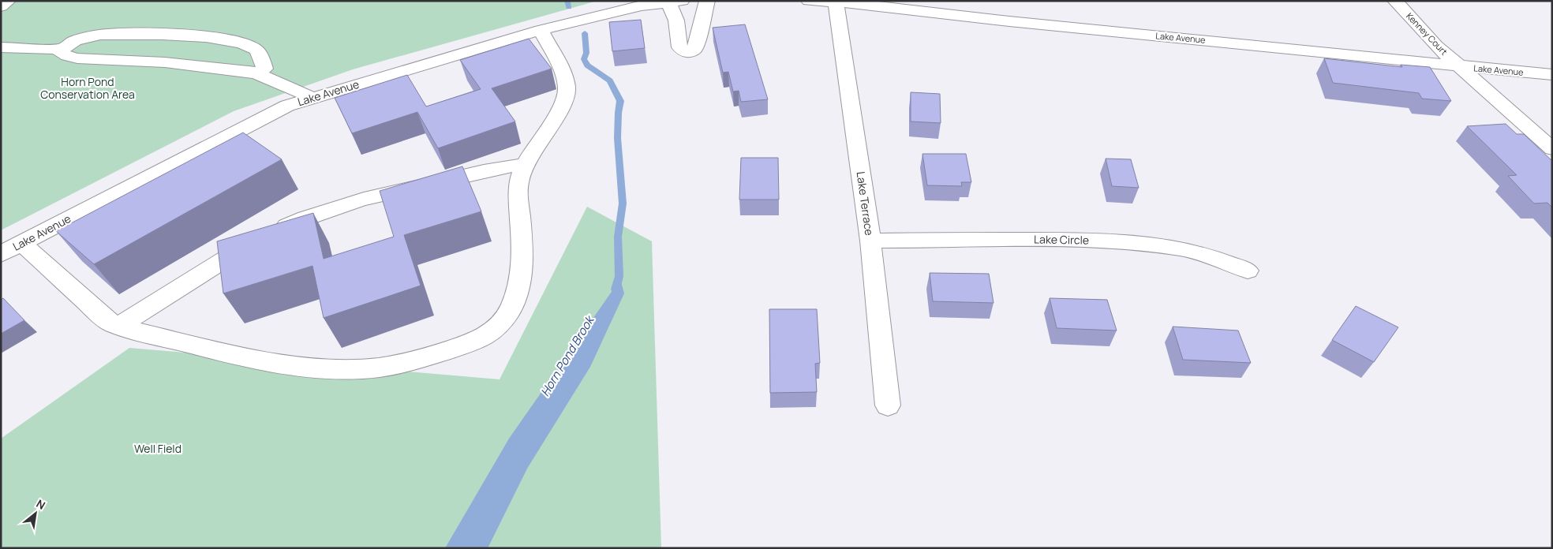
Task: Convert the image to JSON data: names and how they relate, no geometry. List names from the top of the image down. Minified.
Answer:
{"streets":{"street":["Kenney Court","Lake Avenue","Lake Terrace","Lake Circle"]},"crossings":[["Kenney Court","Lake Avenue"],["Lake Avenue","Lake Terrace"],["Lake Terrace","Lake Circle"]],"water":["Horn Pond Brook"],"parks":["Horn Pond Conservation Area","Well Field"],"north":"top right"}
